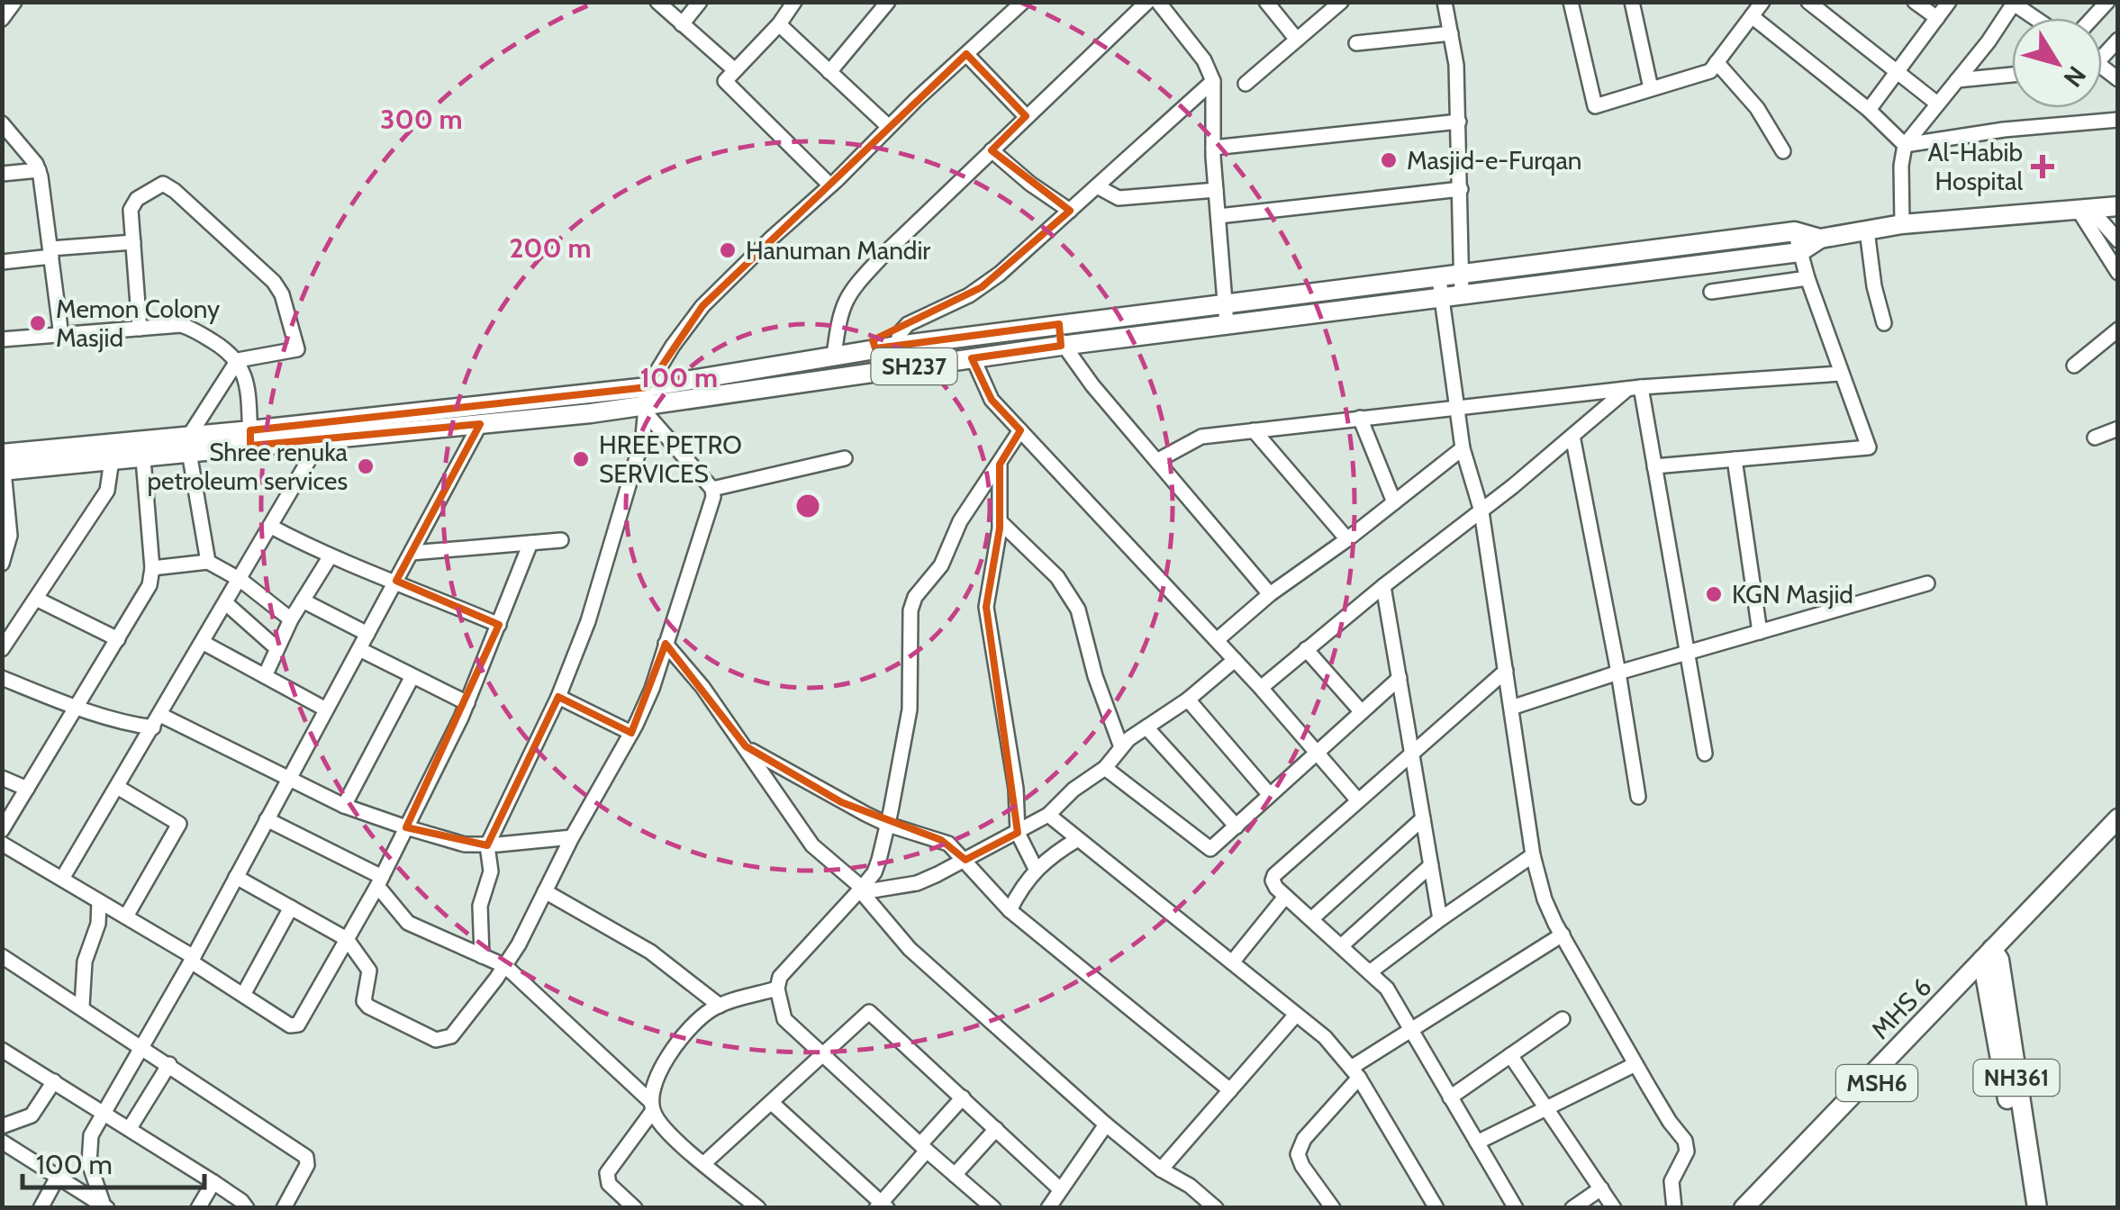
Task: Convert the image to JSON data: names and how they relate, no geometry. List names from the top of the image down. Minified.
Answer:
{"streets":{"main road":["SH237","MHS 6","NH361","MSH6"]},"crossings":[["MHS 6","NH361"],["MHS 6","MSH6"],["NH361","MSH6"]],"places":{"other":["Masjid-e-Furqan","Hanuman Mandir","Memon Colony Masjid","HREE PETRO SERVICES","Shree renuka petroleum services","KGN Masjid"],"health":["Al-Habib Hospital"]},"scale_bar":"100 m","north":"bottom right","rings":["300 m","200 m","100 m"]}
